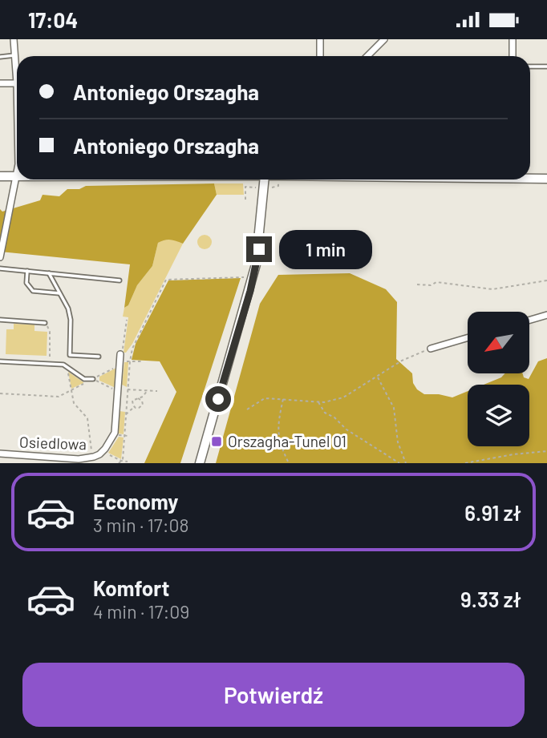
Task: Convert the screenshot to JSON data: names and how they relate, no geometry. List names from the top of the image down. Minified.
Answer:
{"streets":{"street":["Osiedlowa"]},"places":{"transit":["Orszagha-Tunel 01"]},"north":"bottom left","page":{"status":"17:04","banner":["Antoniego Orszagha","Antoniego Orszagha"],"bubble":"1 min","list":[{"name":"Economy","note":"3 min · 17:08","value":"6.91 zł"},{"name":"Komfort","note":"4 min · 17:09","value":"9.33 zł"}],"buttons":"Potwierdź"}}
